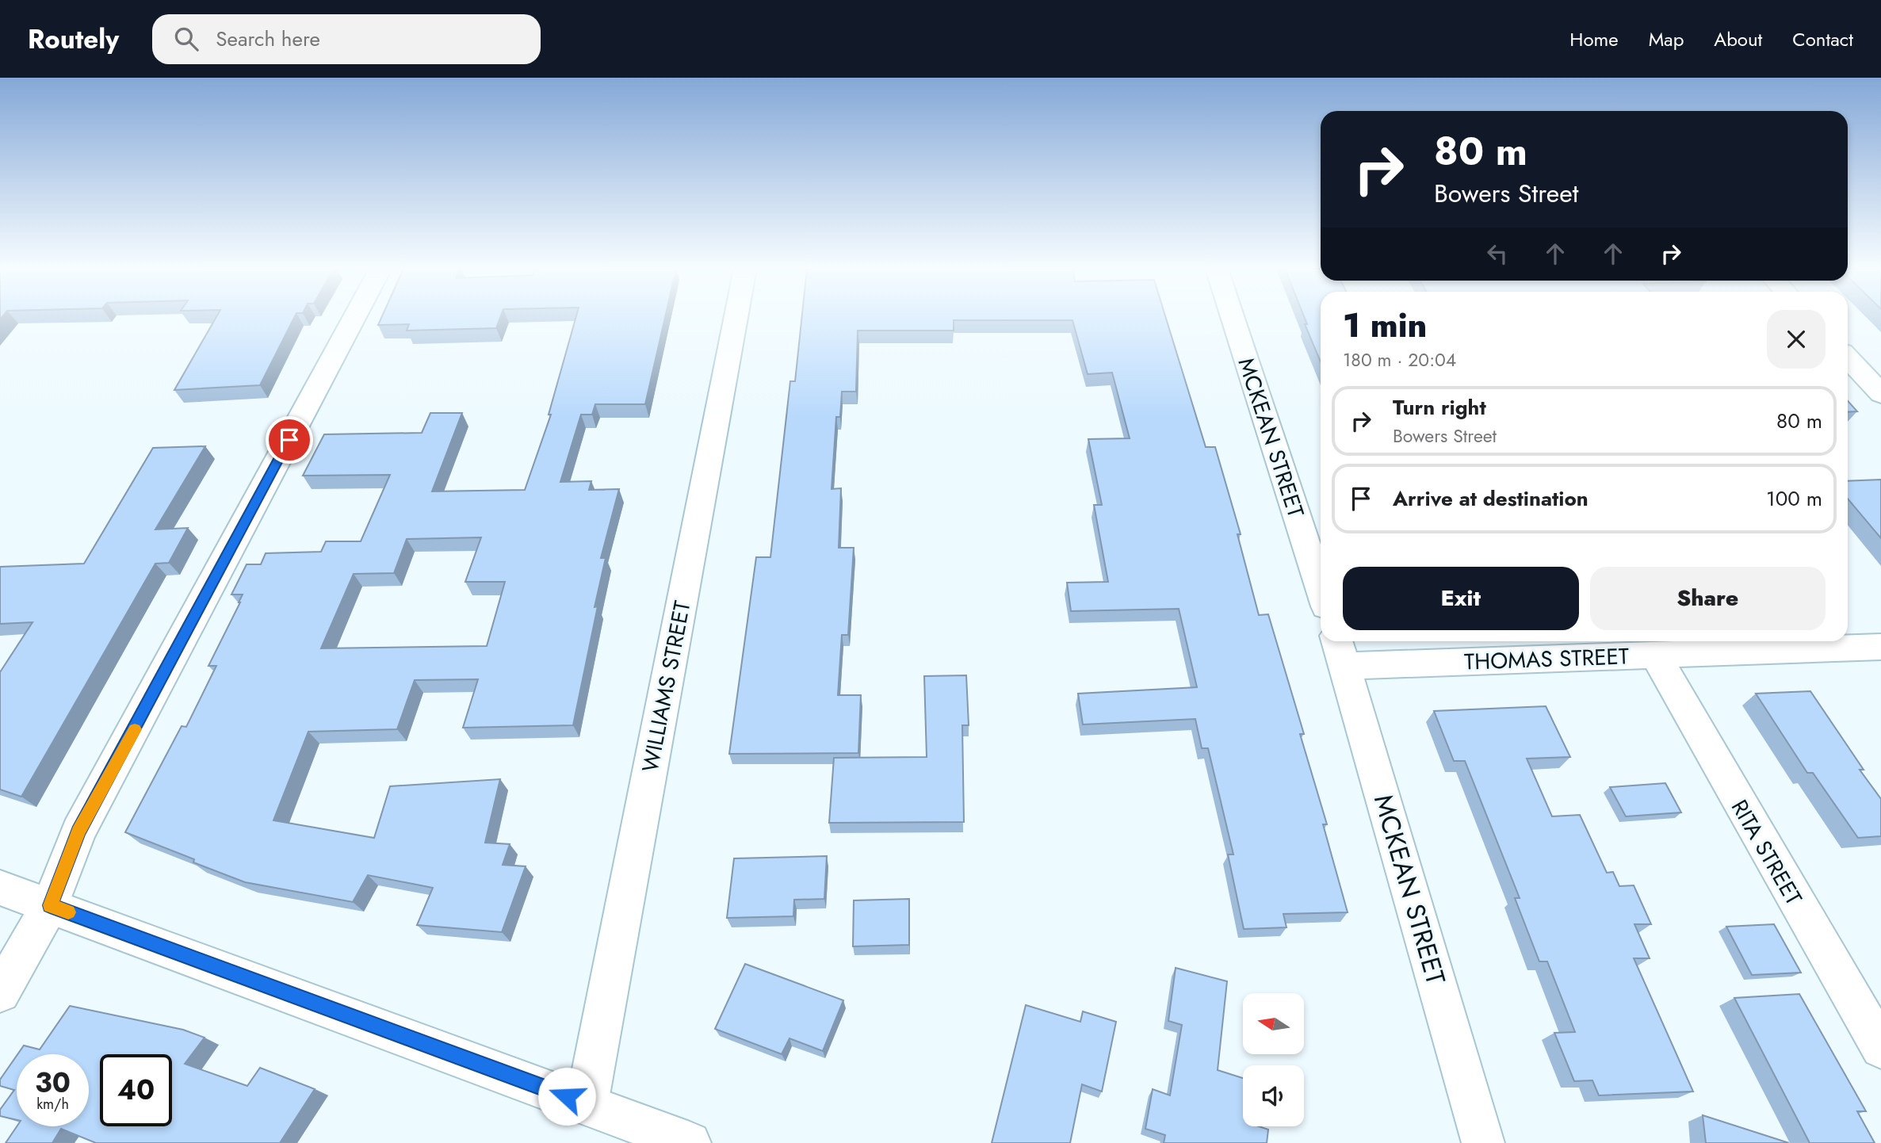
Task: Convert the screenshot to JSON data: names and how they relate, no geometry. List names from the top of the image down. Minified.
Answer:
{"streets":{"street":["MCKEAN STREET","THOMAS STREET","WILLIAMS STREET","RITA STREET"]},"crossings":[["MCKEAN STREET","THOMAS STREET"],["THOMAS STREET","RITA STREET"]],"north":"left","page":{"header":"Routely","search":"Search here","nav":["Home","Map","About","Contact"],"turn":["80 m","Bowers Street"],"heading":["1 min","180 m · 20:04"],"list":[{"name":"Turn right","note":"Bowers Street","value":"80 m"},{"name":"Arrive at destination","value":"100 m"}],"buttons":["Exit","Share"],"speed":"30 km/h","limit":"40"}}
